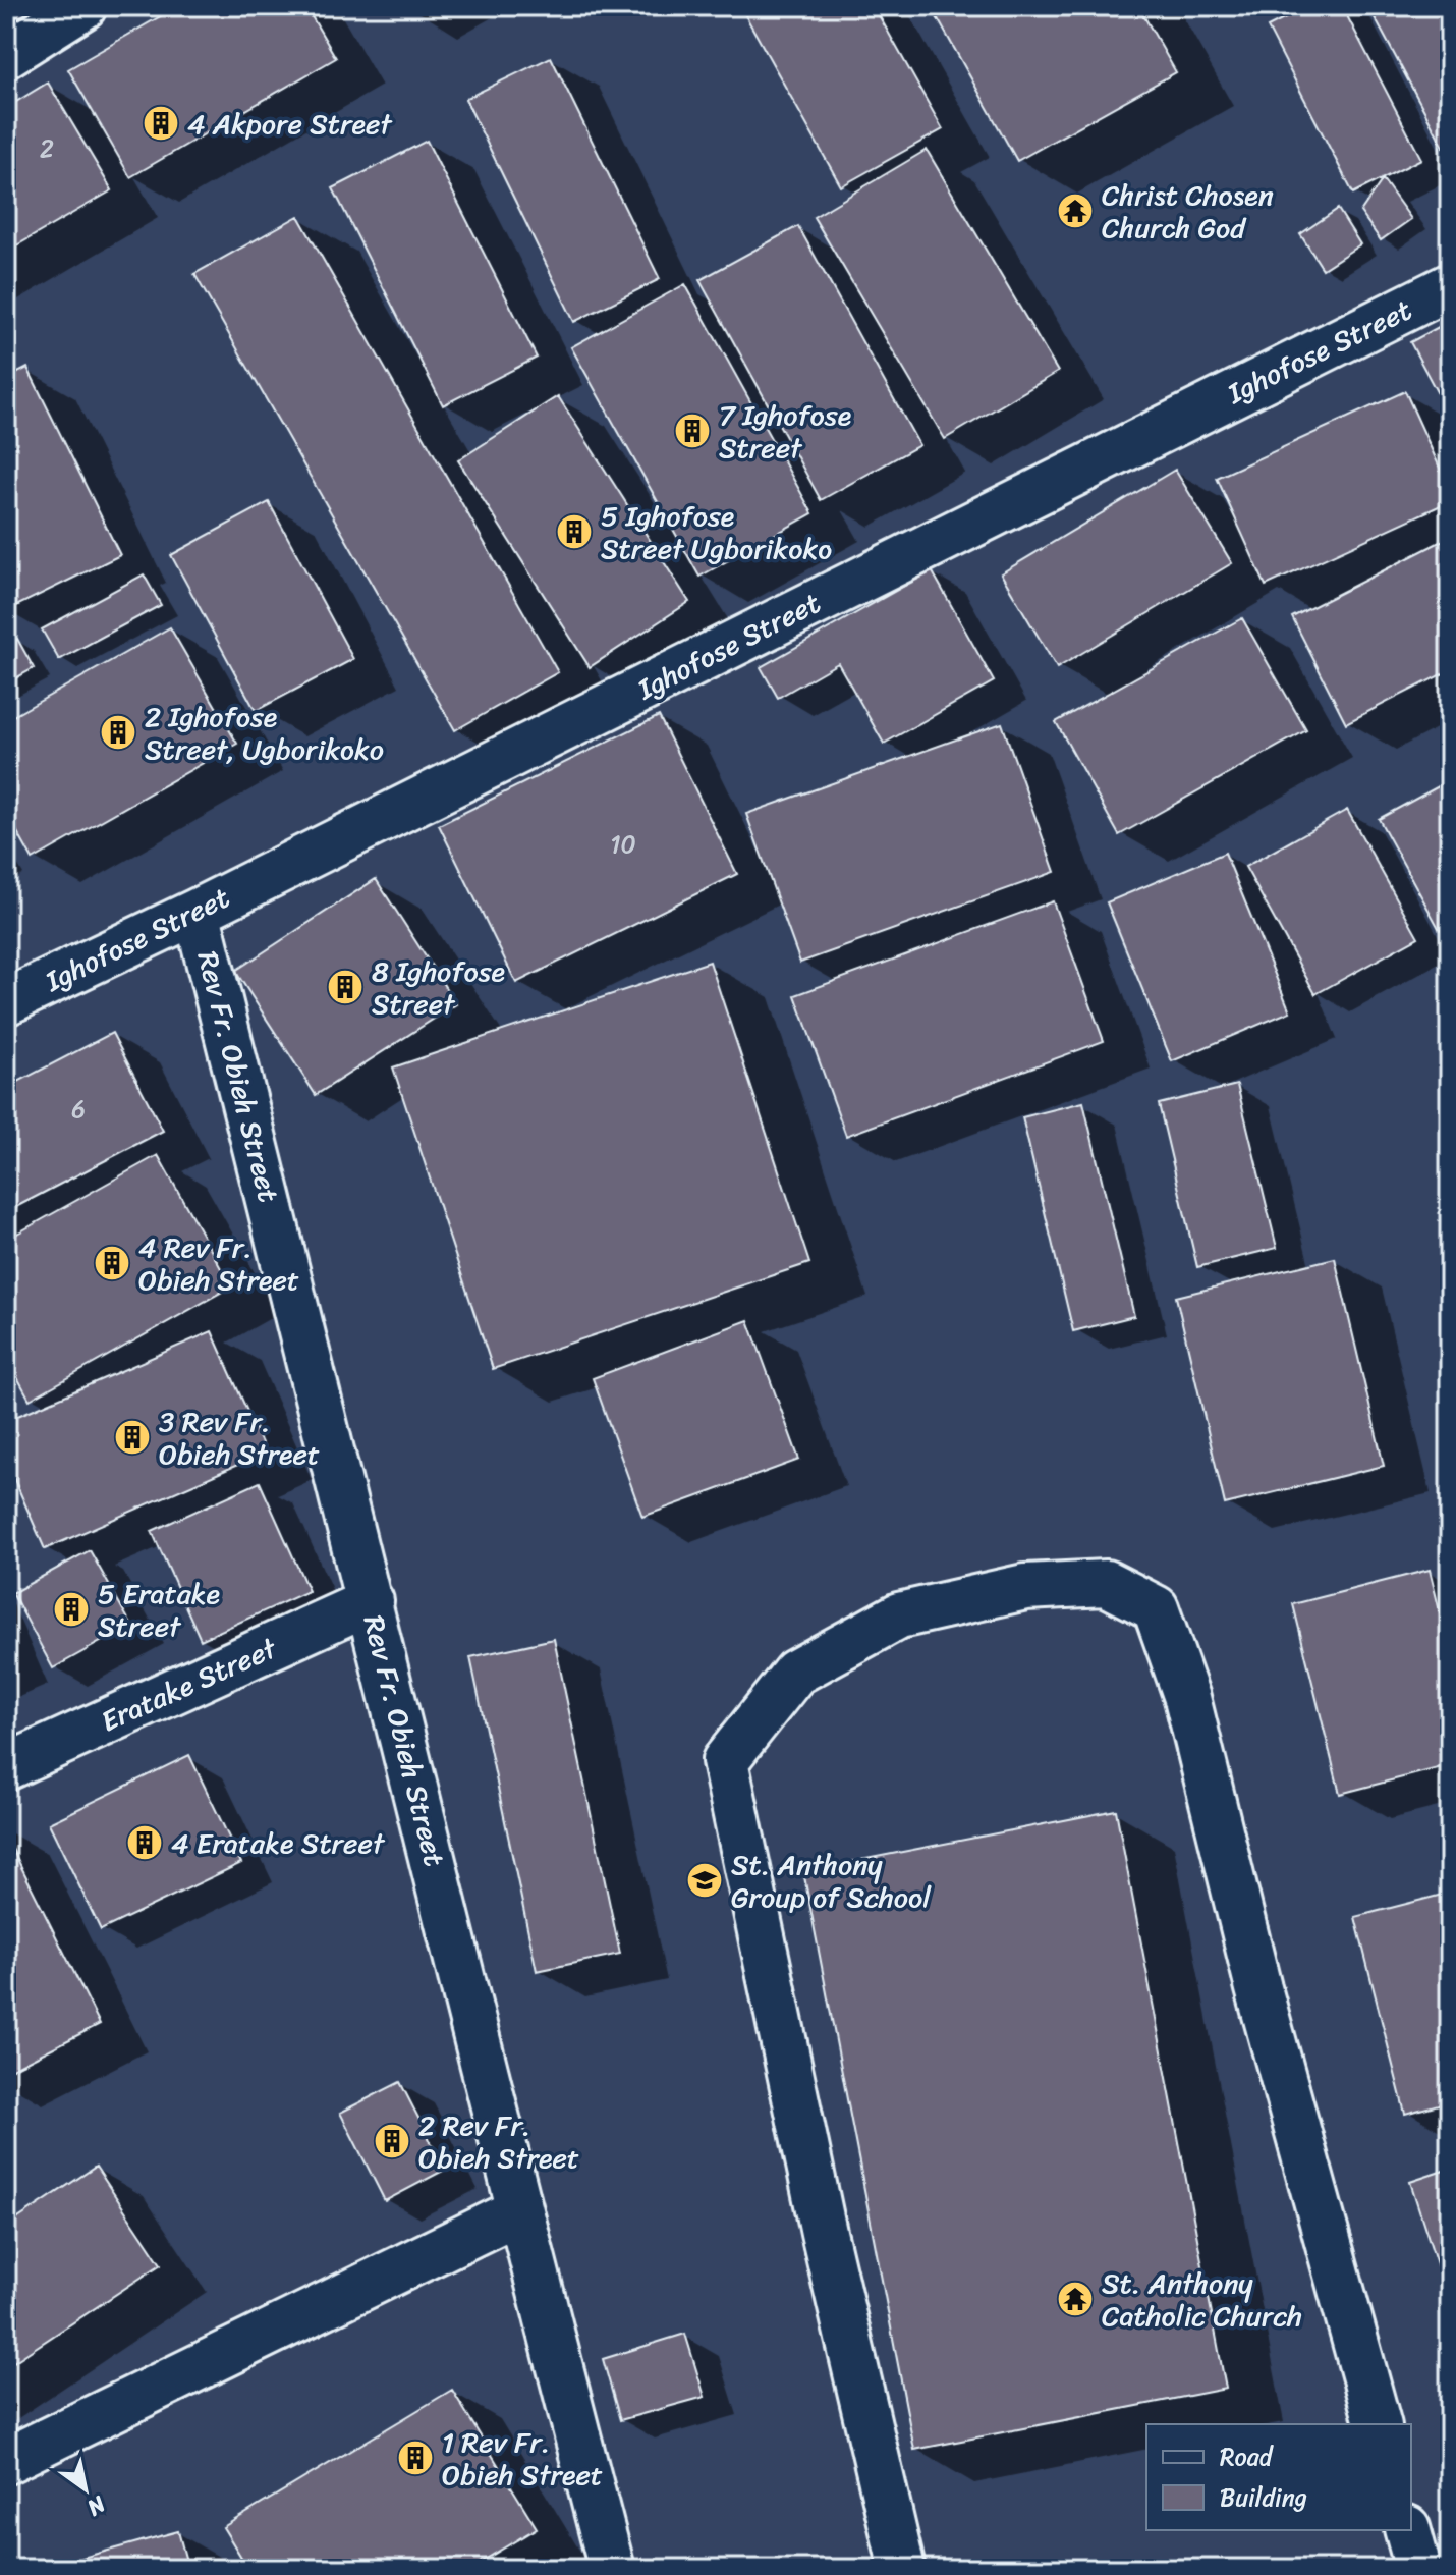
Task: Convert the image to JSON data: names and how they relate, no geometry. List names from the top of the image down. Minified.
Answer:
{"streets":{"street":["Ighofose Street","Rev Fr. Obieh Street","Eratake Street"]},"crossings":[["Ighofose Street","Rev Fr. Obieh Street"],["Rev Fr. Obieh Street","Eratake Street"]],"places":{"building":["4 Akpore Street","7 Ighofose Street","5 Ighofose Street Ugborikoko","2 Ighofose Street, Ugborikoko","8 Ighofose Street","4 Rev Fr. Obieh Street","3 Rev Fr. Obieh Street","5 Eratake Street","4 Eratake Street","2 Rev Fr. Obieh Street","1 Rev Fr. Obieh Street"],"temple":["Christ Chosen Church God","St. Anthony Catholic Church"],"school or university":["St. Anthony Group of School"]},"house_numbers":["2","10","6"],"legend":["Road","Building"],"north":"bottom right"}
